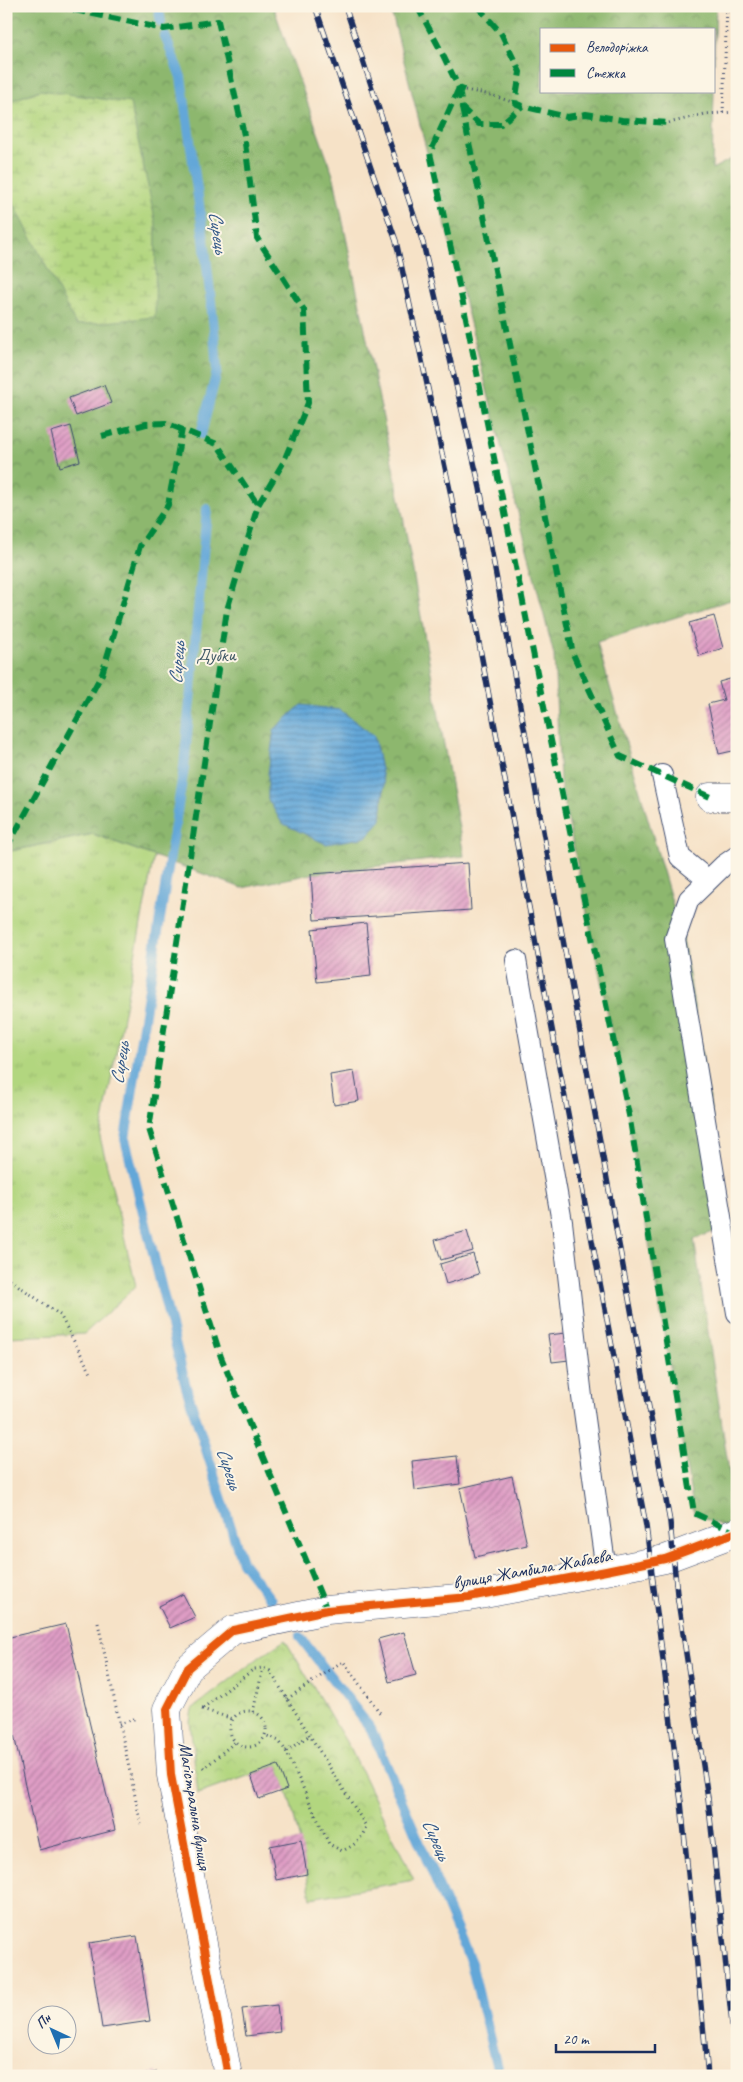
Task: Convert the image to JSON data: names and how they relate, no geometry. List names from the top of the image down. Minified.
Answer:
{"streets":{"street":["вулиця Жамбила Жабаєва","Магістральна вулиця"]},"crossings":[["вулиця Жамбила Жабаєва","Магістральна вулиця"]],"water":["Сирець"],"parks":["Дубки"],"legend":["Велодоріжка","Стежка"],"scale_bar":"20 m","north":"top left"}
